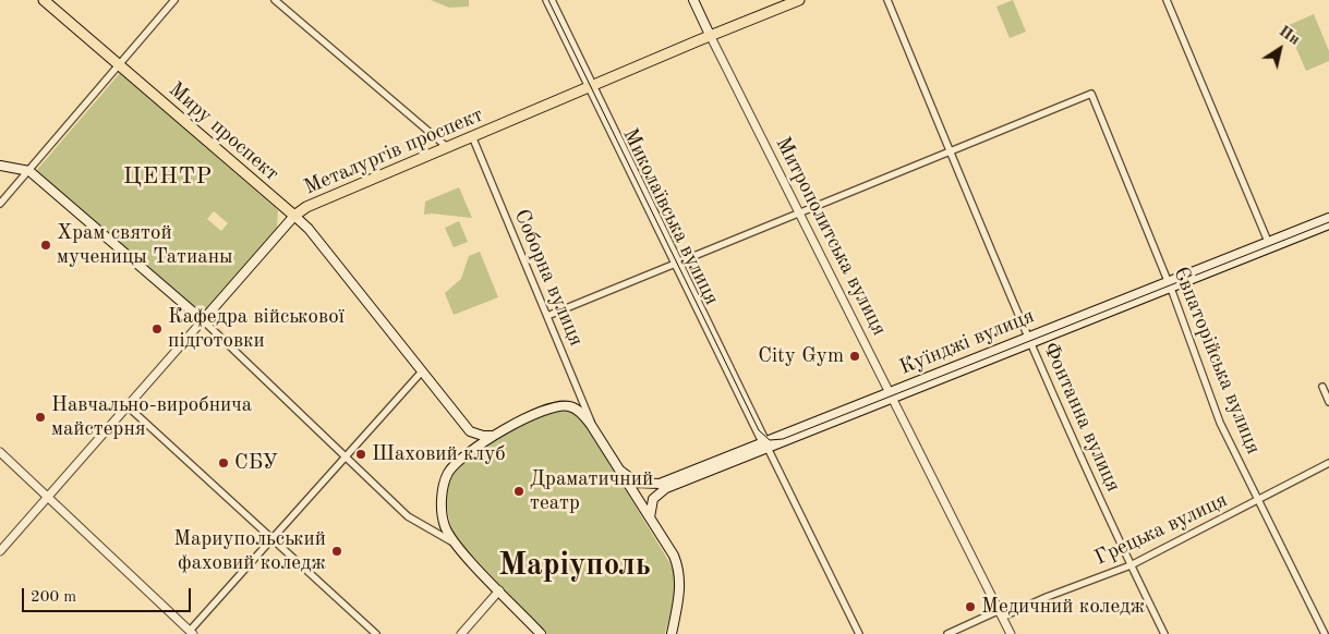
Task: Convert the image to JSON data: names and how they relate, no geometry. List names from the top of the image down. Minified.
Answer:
{"streets":{"highway":["Миру проспект","Металургів проспект"],"main road":["Митрополитська вулиця","Куїнджі вулиця"],"street":["Миколаївська вулиця","Соборна вулиця","Євпаторійська вулиця","Фонтанна вулиця","Грецька вулиця"]},"crossings":[["Миру проспект","Металургів проспект"],["Металургів проспект","Миколаївська вулиця"],["Металургів проспект","Митрополитська вулиця"],["Металургів проспект","Соборна вулиця"],["Миколаївська вулиця","Куїнджі вулиця"],["Митрополитська вулиця","Куїнджі вулиця"],["Митрополитська вулиця","Грецька вулиця"],["Куїнджі вулиця","Євпаторійська вулиця"],["Куїнджі вулиця","Фонтанна вулиця"],["Євпаторійська вулиця","Фонтанна вулиця"],["Євпаторійська вулиця","Грецька вулиця"],["Фонтанна вулиця","Грецька вулиця"]],"districts":["ЦЕНТР","Маріуполь"],"places":["Храм святой мученицы Татианы","Кафедра військової підготовки","City Gym","Навчально-виробнича майстерня","Шаховий клуб","СБУ","Драматичний театр","Мариупольський фаховий коледж","Медичний коледж"],"scale_bar":"200 m","north":"top right"}
